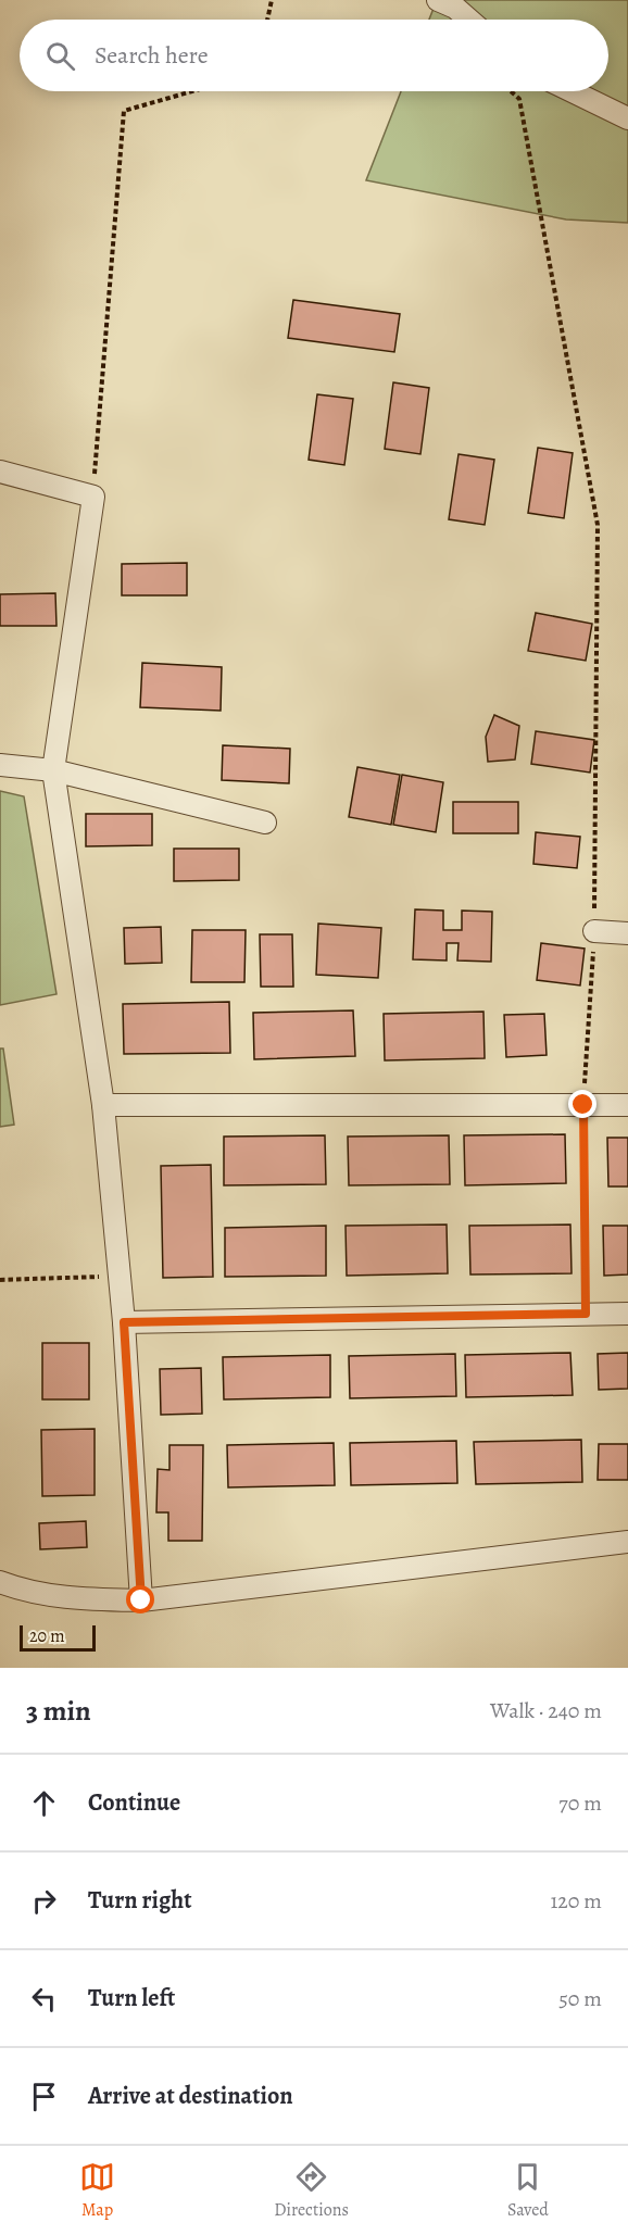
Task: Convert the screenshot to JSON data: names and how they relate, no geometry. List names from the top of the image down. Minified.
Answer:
{"scale_bar":"20 m","page":{"search":"Search here","scale":"20 m","heading":["3 min","Walk · 240 m"],"list":[["Continue","70 m"],["Turn right","120 m"],["Turn left","50 m"],"Arrive at destination"],"nav":["Map","Directions","Saved"]}}
